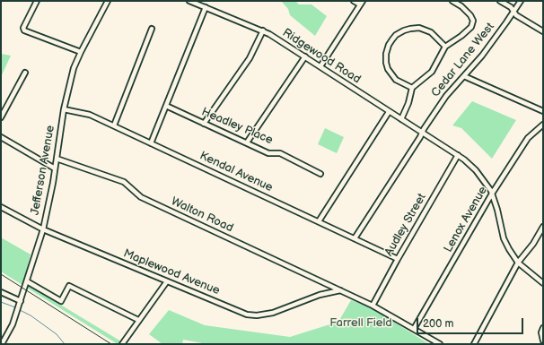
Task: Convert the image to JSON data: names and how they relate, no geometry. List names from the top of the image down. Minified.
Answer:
{"streets":{"street":["Ridgewood Road","Cedar Lane West","Headley Place","Jefferson Avenue","Kendal Avenue","Walton Road","Lenox Avenue","Audley Street","Maplewood Avenue"]},"crossings":[["Ridgewood Road","Cedar Lane West"],["Ridgewood Road","Lenox Avenue"],["Ridgewood Road","Audley Street"],["Cedar Lane West","Kendal Avenue"],["Jefferson Avenue","Kendal Avenue"],["Jefferson Avenue","Walton Road"],["Jefferson Avenue","Maplewood Avenue"],["Kendal Avenue","Audley Street"],["Walton Road","Lenox Avenue"],["Walton Road","Audley Street"],["Walton Road","Maplewood Avenue"]],"parks":["Farrell Field"],"scale_bar":"200 m"}
